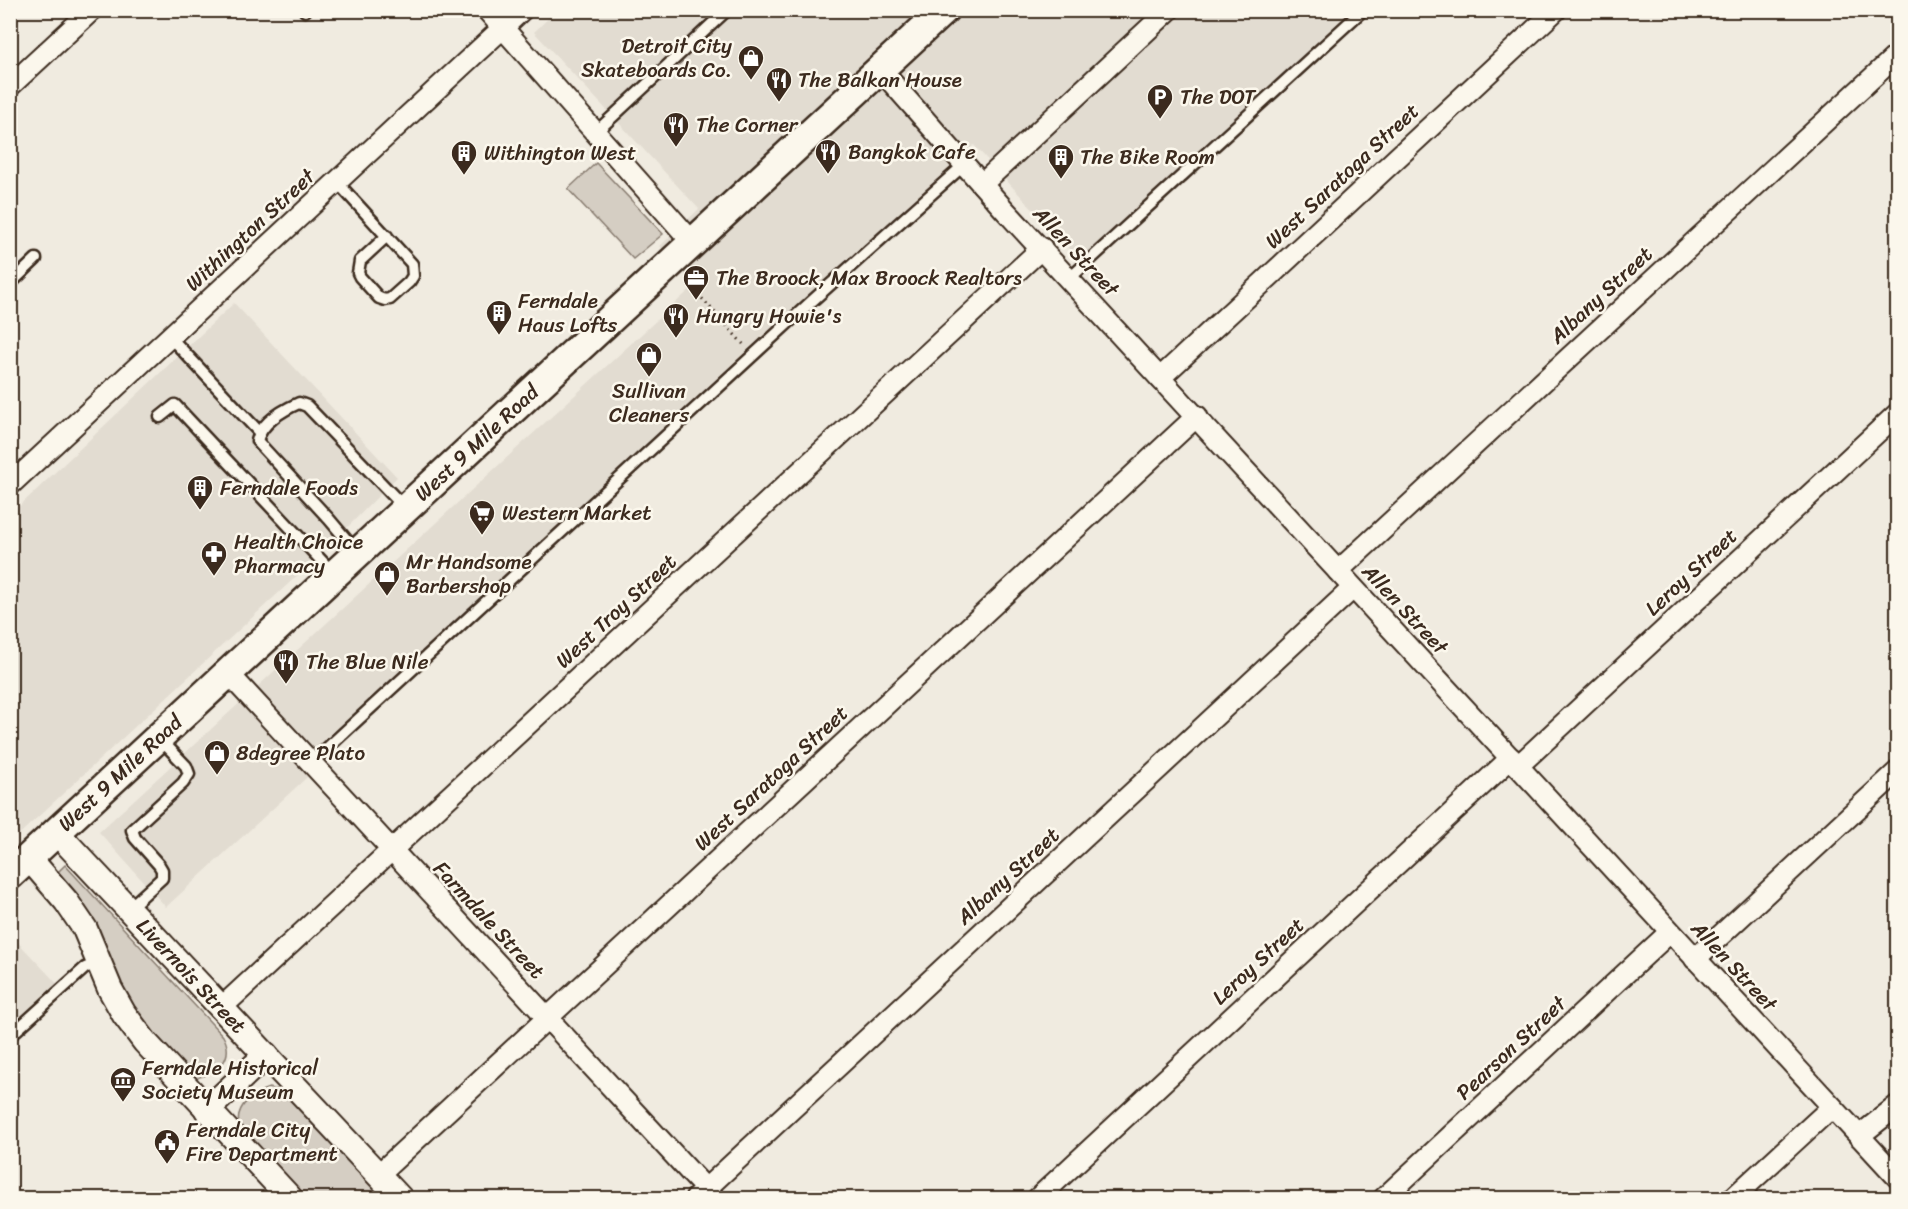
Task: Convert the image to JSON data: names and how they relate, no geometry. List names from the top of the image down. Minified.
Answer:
{"streets":{"main road":["West 9 Mile Road"],"street":["West Saratoga Street","Withington Street","Allen Street","Albany Street","Leroy Street","West Troy Street","Farmdale Street","Livernois Street","Pearson Street"]},"crossings":[["West Saratoga Street","Allen Street"],["West Saratoga Street","Farmdale Street"],["West Saratoga Street","Livernois Street"],["Allen Street","Albany Street"],["Allen Street","West 9 Mile Road"],["Allen Street","Leroy Street"],["Allen Street","West Troy Street"],["Allen Street","Pearson Street"],["Albany Street","Farmdale Street"],["West 9 Mile Road","Farmdale Street"],["West 9 Mile Road","Livernois Street"],["West Troy Street","Farmdale Street"],["West Troy Street","Livernois Street"]],"places":{"shop":["Detroit City Skateboards Co.","Sullivan Cleaners","Mr Handsome Barbershop","8degree Plato"],"restaurant":["The Balkan House","The Corner","Bangkok Cafe","Hungry Howie's","The Blue Nile"],"parking":["The DOT"],"building":["Withington West","The Bike Room","Ferndale Haus Lofts","Ferndale Foods"],"office":["The Broock, Max Broock Realtors"],"supermarket":["Western Market"],"pharmacy":["Health Choice Pharmacy"],"museum":["Ferndale Historical Society Museum"],"public building":["Ferndale City Fire Department"]}}
